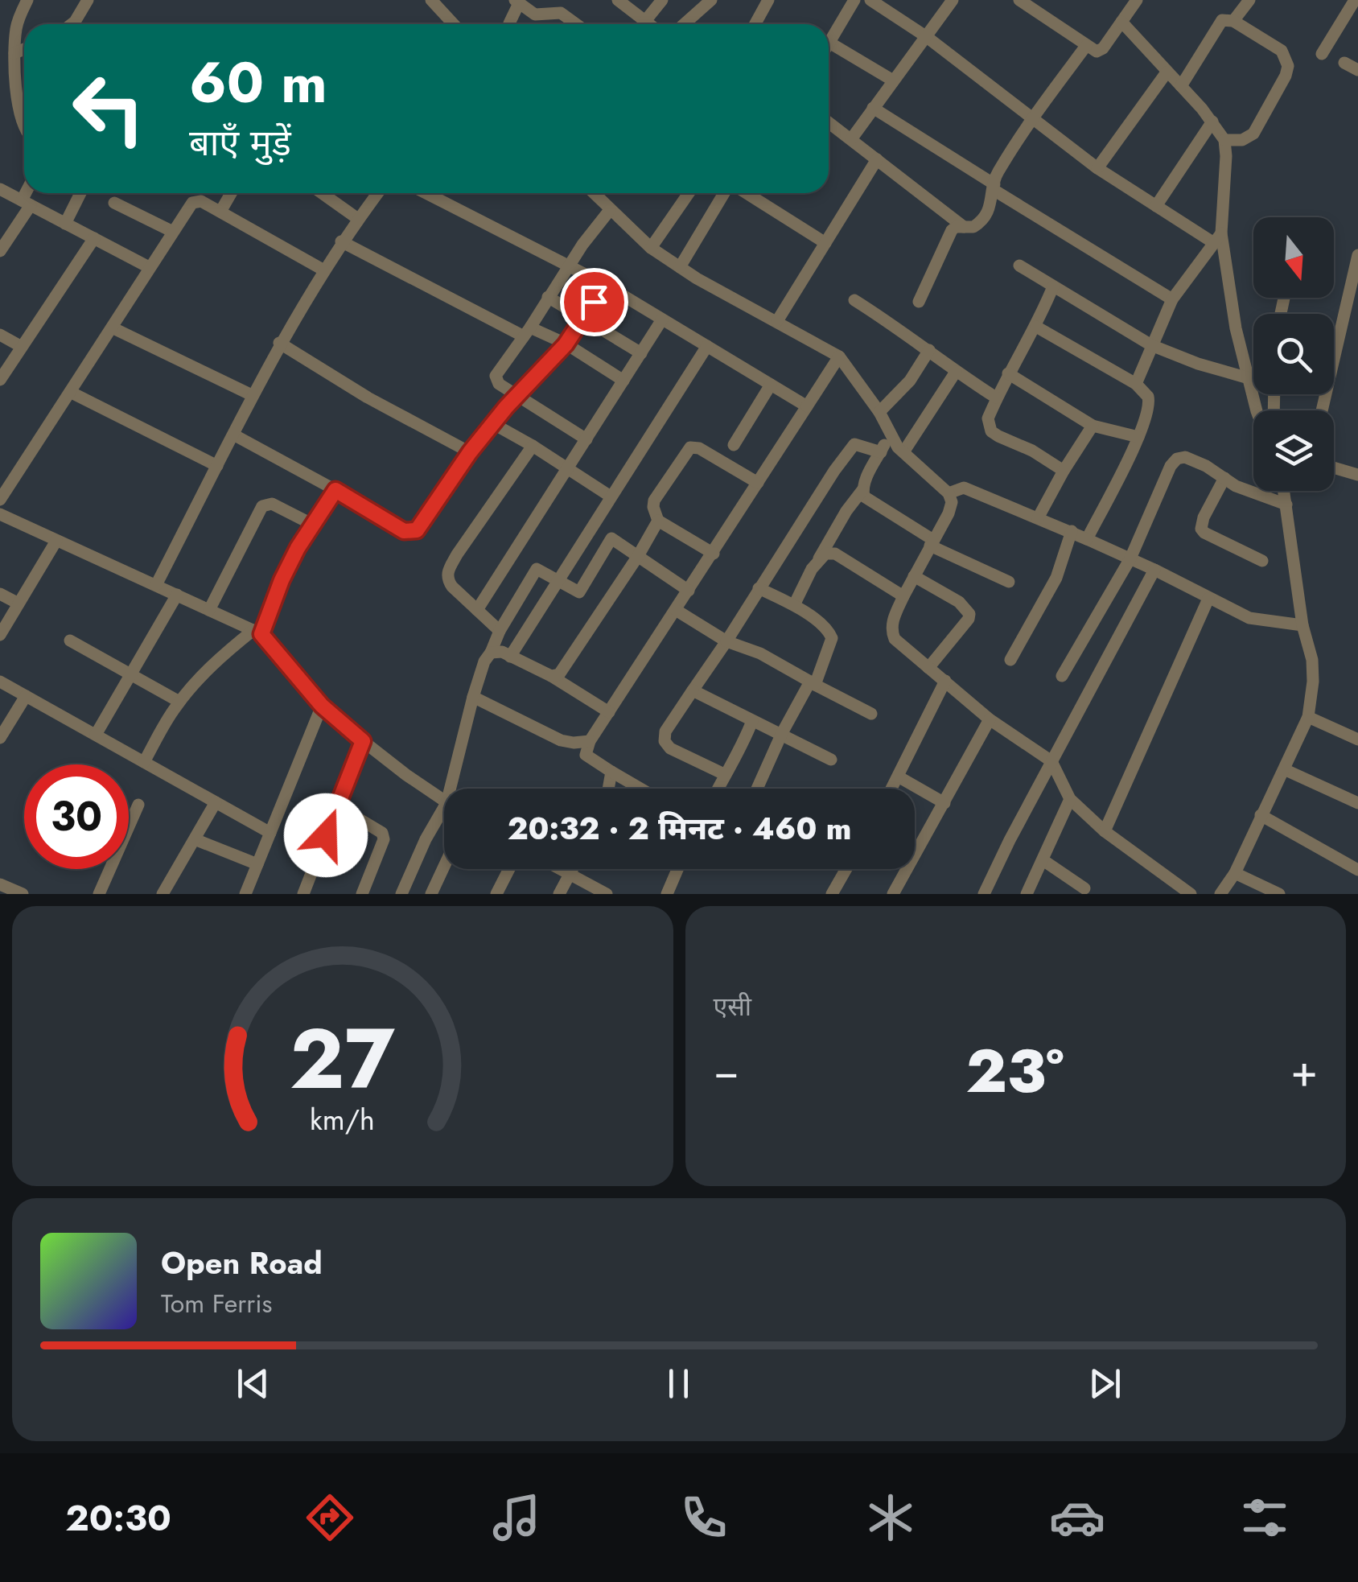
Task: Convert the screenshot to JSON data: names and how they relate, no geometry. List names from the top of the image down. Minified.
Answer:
{"north":"bottom","page":{"turn":["60 m","बाएँ मुड़ें"],"limit":"30","trip":"20:32 · 2 मिनट · 460 m","tile":"एसी","heat":["−","23°","+"],"song":["Open Road","Tom Ferris"],"tabs":"20:30","gauge":["27","km/h"]}}
